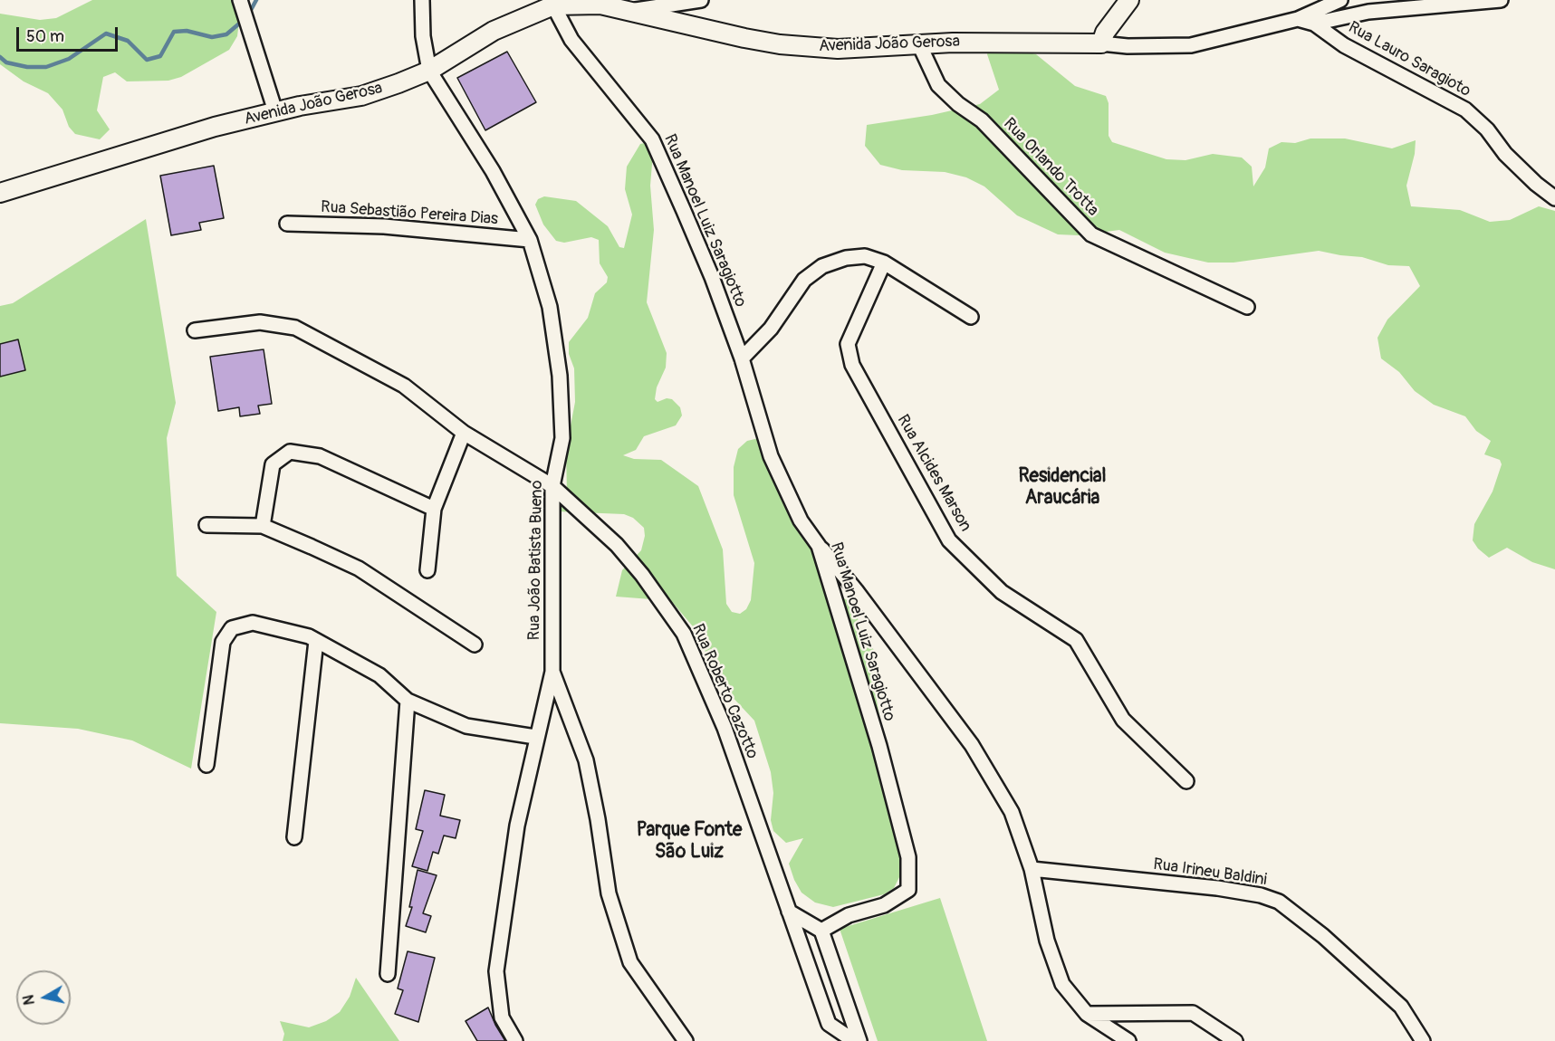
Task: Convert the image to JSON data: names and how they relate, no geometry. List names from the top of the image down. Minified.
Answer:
{"streets":{"main road":["Avenida João Gerosa"],"street":["Rua Lauro Saragioto","Rua Orlando Trotta","Rua Sebastião Pereira Dias","Rua Manoel Luiz Saragiotto","Rua Alcides Marson","Rua João Batista Bueno","Rua Roberto Cazotto","Rua Irineu Baldini"]},"crossings":[["Avenida João Gerosa","Rua Orlando Trotta"],["Avenida João Gerosa","Rua Manoel Luiz Saragiotto"],["Avenida João Gerosa","Rua João Batista Bueno"],["Rua Sebastião Pereira Dias","Rua João Batista Bueno"],["Rua João Batista Bueno","Rua Roberto Cazotto"]],"districts":["Residencial Araucária","Parque Fonte São Luiz"],"scale_bar":"50 m","north":"left"}
